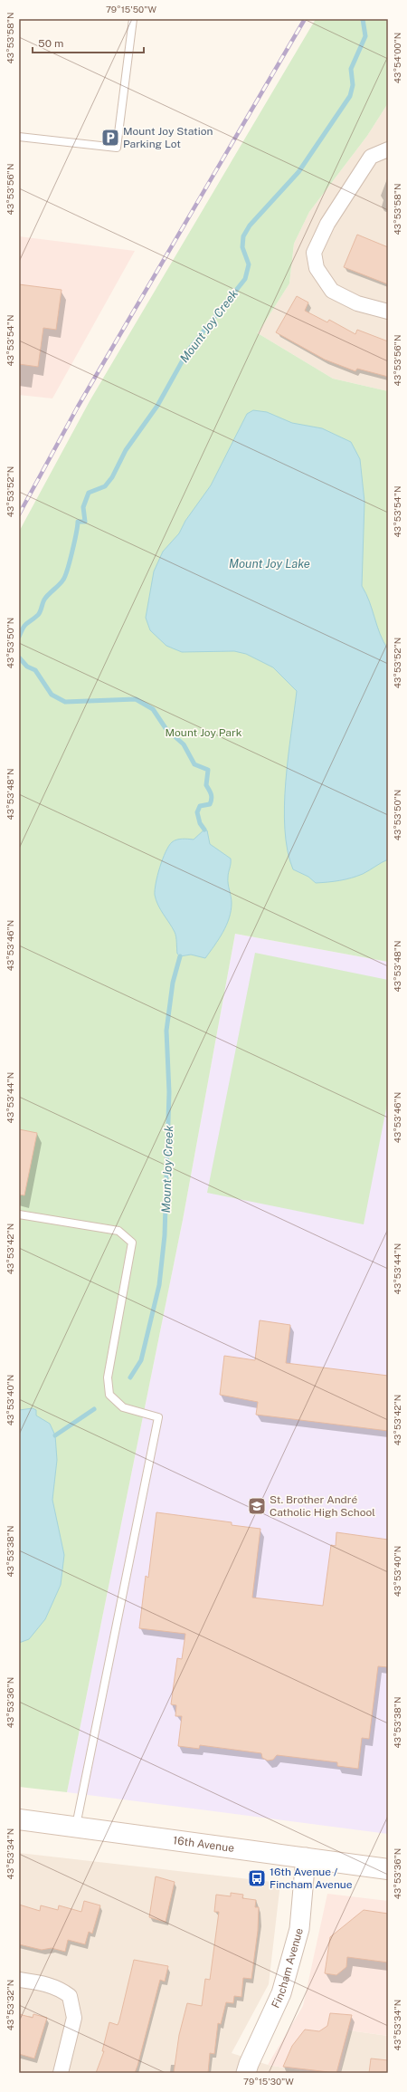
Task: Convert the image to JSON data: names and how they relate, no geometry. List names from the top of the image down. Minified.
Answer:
{"streets":{"main road":["16th Avenue"],"street":["Fincham Avenue"]},"crossings":[["16th Avenue","Fincham Avenue"]],"water":["Mount Joy Creek","Mount Joy Lake"],"parks":["Mount Joy Park"],"places":{"parking":["Mount Joy Station Parking Lot"],"school or university":["St. Brother André Catholic High School"],"bus stop":["16th Avenue / Fincham Avenue"]},"scale_bar":"50 m","coordinates":["79°15'50\"W","43°53'58\"N","43°54'00\"N","43°53'56\"N","43°53'54\"N","43°53'52\"N","43°53'50\"N","43°53'48\"N","43°53'46\"N","43°53'44\"N","43°53'42\"N","43°53'40\"N","43°53'38\"N","43°53'36\"N","43°53'34\"N","43°53'32\"N","79°15'30\"W"]}
